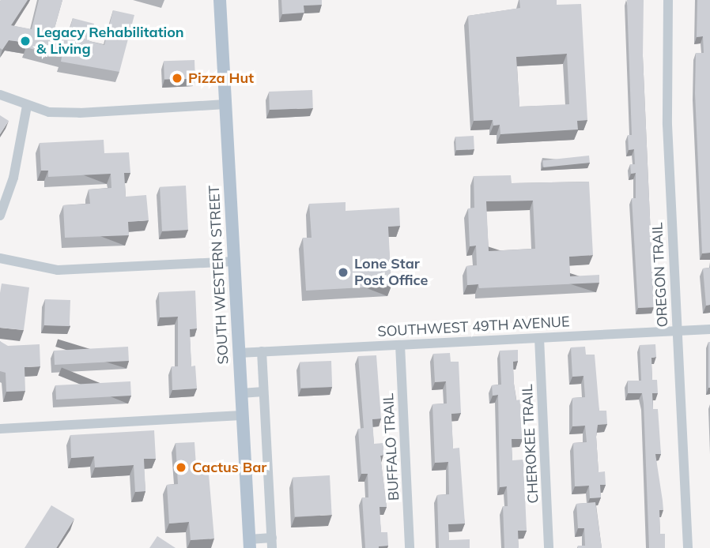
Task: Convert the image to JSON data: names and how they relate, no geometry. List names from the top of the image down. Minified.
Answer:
{"streets":{"main road":["SOUTH WESTERN STREET"],"street":["OREGON TRAIL","SOUTHWEST 49TH AVENUE","CHEROKEE TRAIL","BUFFALO TRAIL"]},"crossings":[["SOUTH WESTERN STREET","SOUTHWEST 49TH AVENUE"],["OREGON TRAIL","SOUTHWEST 49TH AVENUE"],["SOUTHWEST 49TH AVENUE","CHEROKEE TRAIL"],["SOUTHWEST 49TH AVENUE","BUFFALO TRAIL"]],"places":["Legacy Rehabilitation & Living","Pizza Hut","Lone Star Post Office","Cactus Bar"]}
